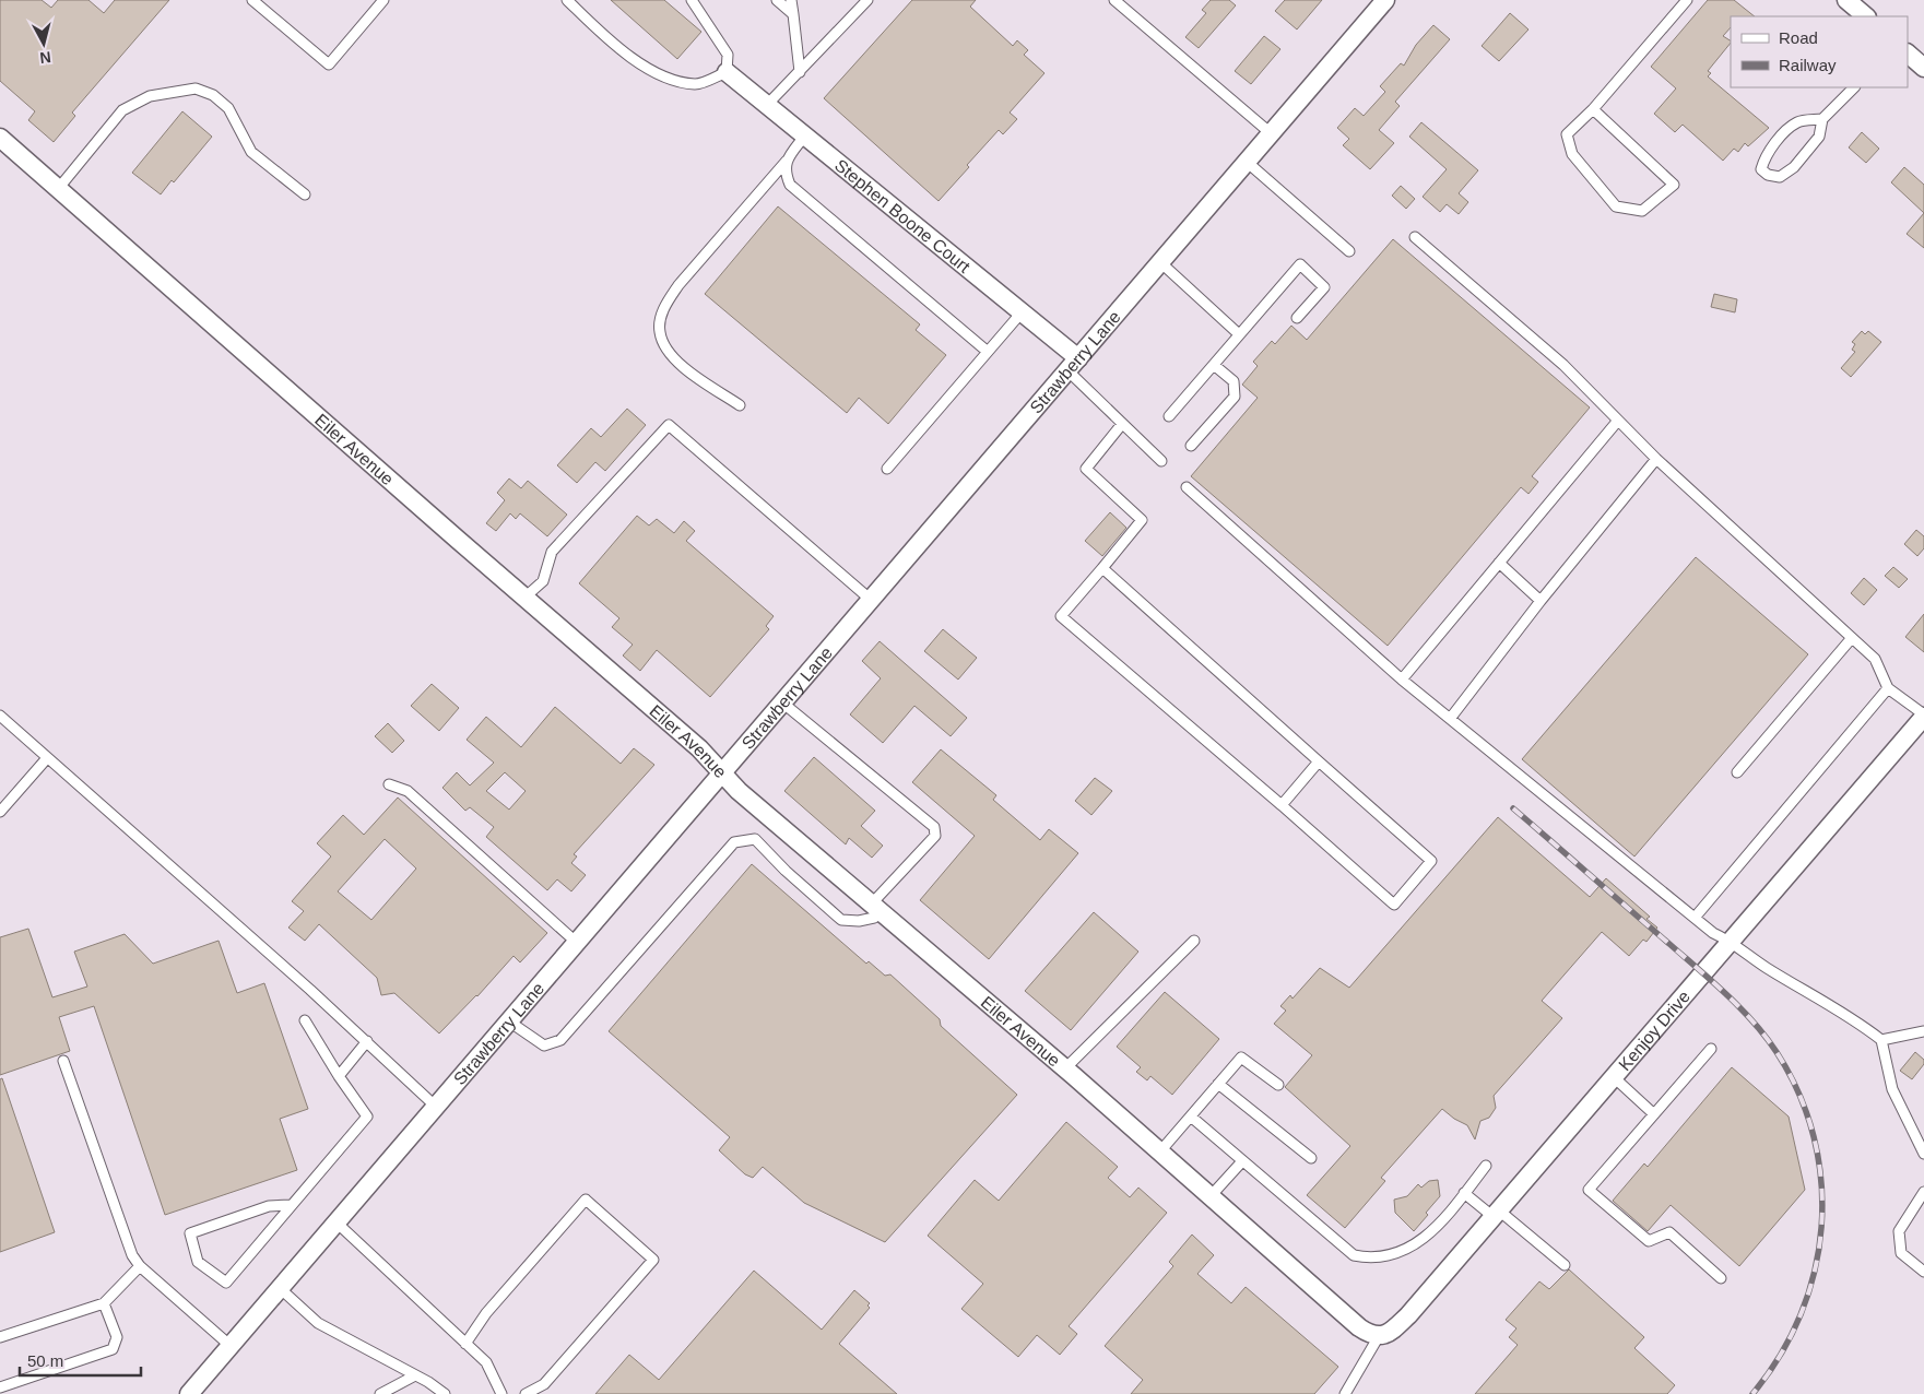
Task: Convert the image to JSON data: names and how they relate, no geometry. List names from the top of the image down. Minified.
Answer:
{"streets":{"street":["Stephen Boone Court","Strawberry Lane","Eiler Avenue","Kenjoy Drive"]},"crossings":[["Stephen Boone Court","Strawberry Lane"],["Strawberry Lane","Eiler Avenue"],["Eiler Avenue","Kenjoy Drive"]],"legend":["Road","Railway"],"scale_bar":"50 m","north":"bottom"}
